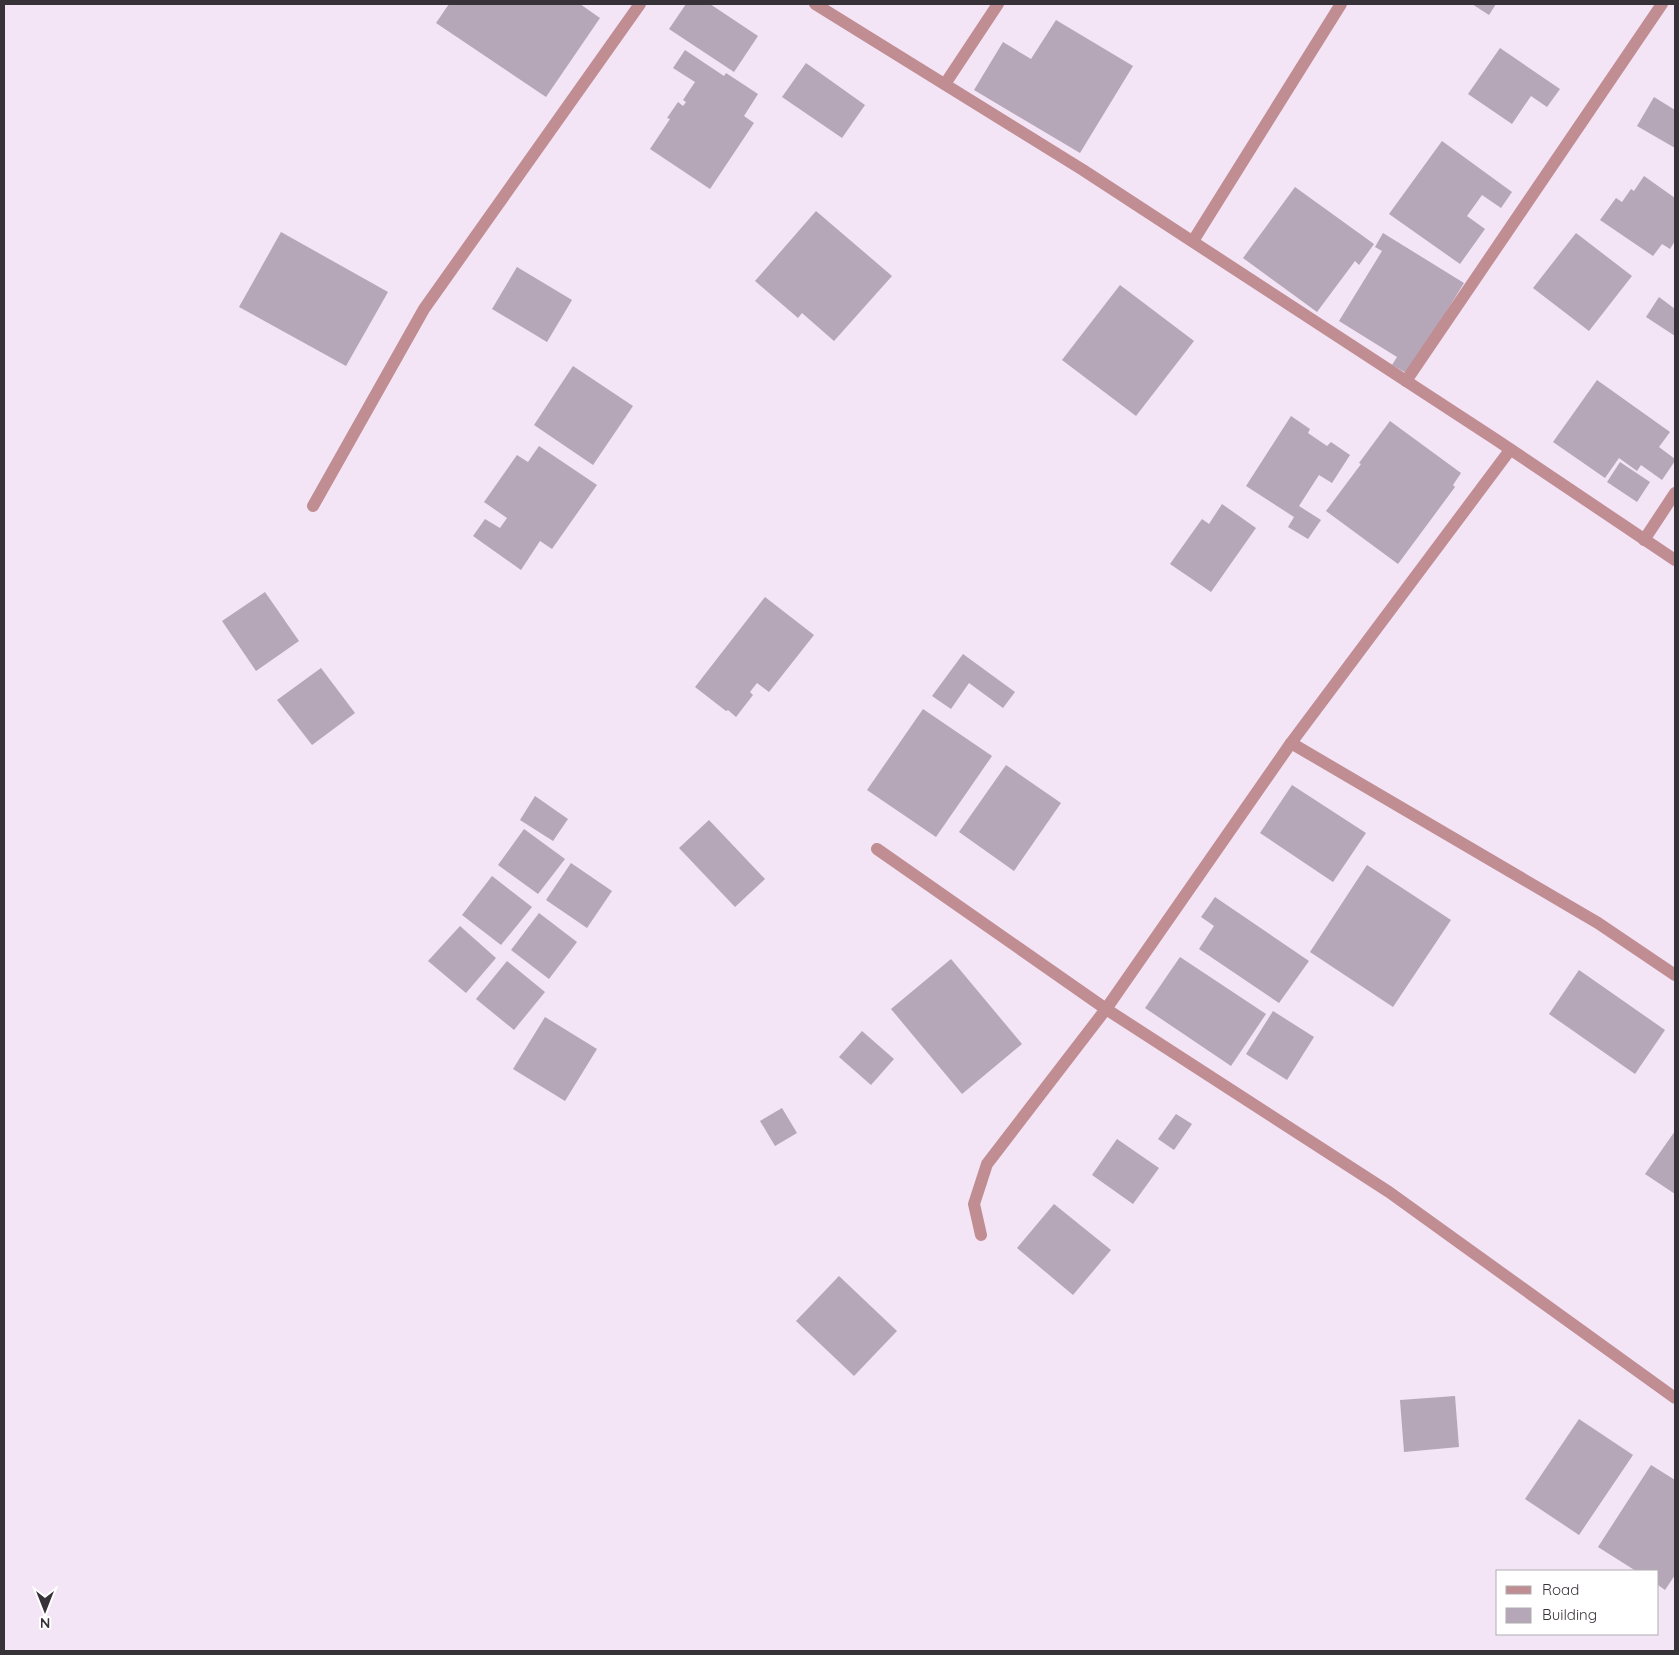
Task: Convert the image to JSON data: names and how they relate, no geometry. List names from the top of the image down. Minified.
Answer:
{"legend":["Road","Building"],"north":"bottom"}
